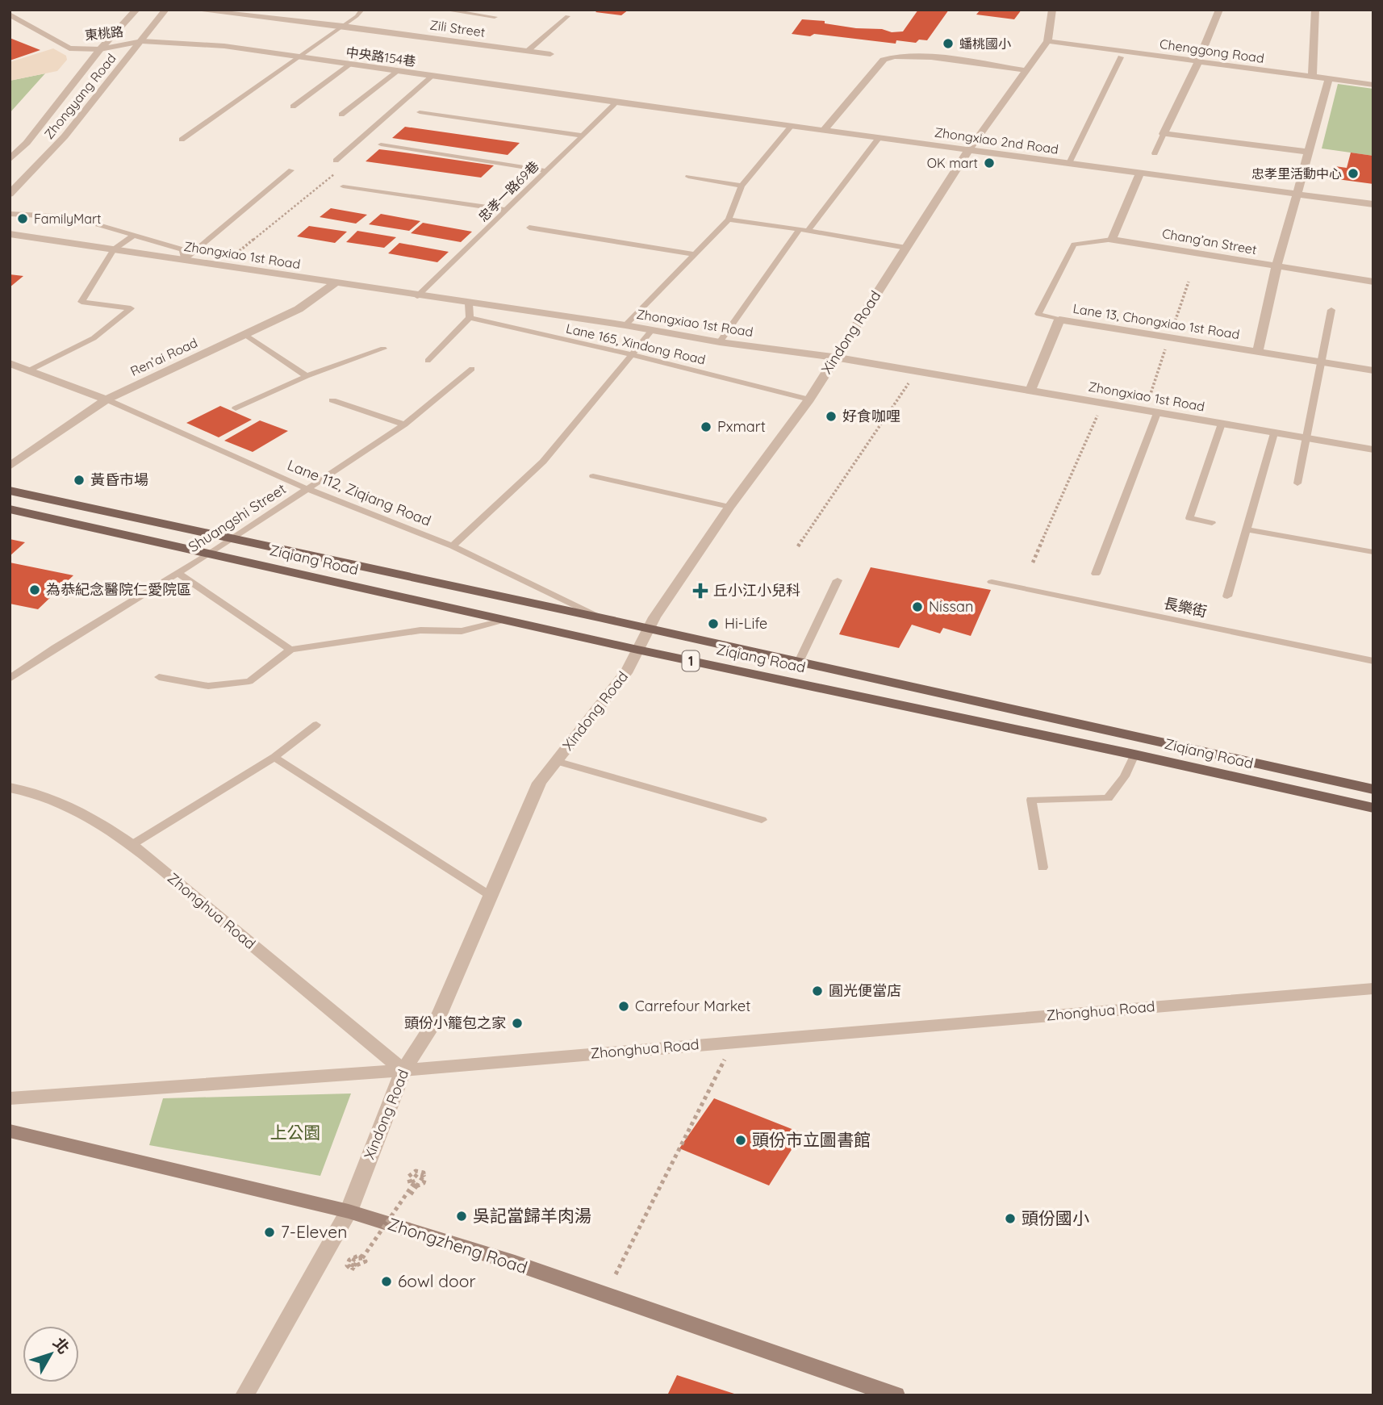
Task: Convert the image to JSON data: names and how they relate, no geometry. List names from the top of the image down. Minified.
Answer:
{"streets":{"main road":["Ziqiang Road","1","Zhongzheng Road"],"street":["Zili Street","東桃路","Chenggong Road","中央路154巷","Zhongyang Road","Zhongxiao 2nd Road","Chang’an Street","Zhongxiao 1st Road","Lane 13, Chongxiao 1st Road","Xindong Road","Ren’ai Road","Zhonghua Road"],"lane":["忠孝一路69巷","Lane 165, Xindong Road","Lane 112, Ziqiang Road","Shuangshi Street","長樂街"]},"crossings":[["東桃路","中央路154巷"],["東桃路","Zhongyang Road"],["Chenggong Road","Xindong Road"],["中央路154巷","Zhongyang Road"],["中央路154巷","Zhongxiao 2nd Road"],["中央路154巷","忠孝一路69巷"],["Zhongxiao 2nd Road","忠孝一路69巷"],["Zhongxiao 2nd Road","Xindong Road"],["忠孝一路69巷","Zhongxiao 1st Road"],["Zhongxiao 1st Road","Lane 13, Chongxiao 1st Road"],["Zhongxiao 1st Road","Xindong Road"],["Zhongxiao 1st Road","Ren’ai Road"],["Xindong Road","Lane 165, Xindong Road"],["Xindong Road","Ziqiang Road"],["Xindong Road","Zhonghua Road"],["Xindong Road","Zhongzheng Road"],["Ren’ai Road","Lane 112, Ziqiang Road"],["Lane 112, Ziqiang Road","Shuangshi Street"],["Lane 112, Ziqiang Road","Ziqiang Road"],["Shuangshi Street","Ziqiang Road"]],"parks":["上公園"],"places":{"other":["蟠桃國小","OK mart","忠孝里活動中心","FamilyMart","好食咖哩","Pxmart","黃昏市場","為恭紀念醫院仁愛院區","Nissan","Hi-Life","圓光便當店","Carrefour Market","頭份小籠包之家","頭份市立圖書館","吳記當歸羊肉湯","頭份國小","7-Eleven","6owl door"],"health":["丘小江小兒科"]},"north":"top right"}
